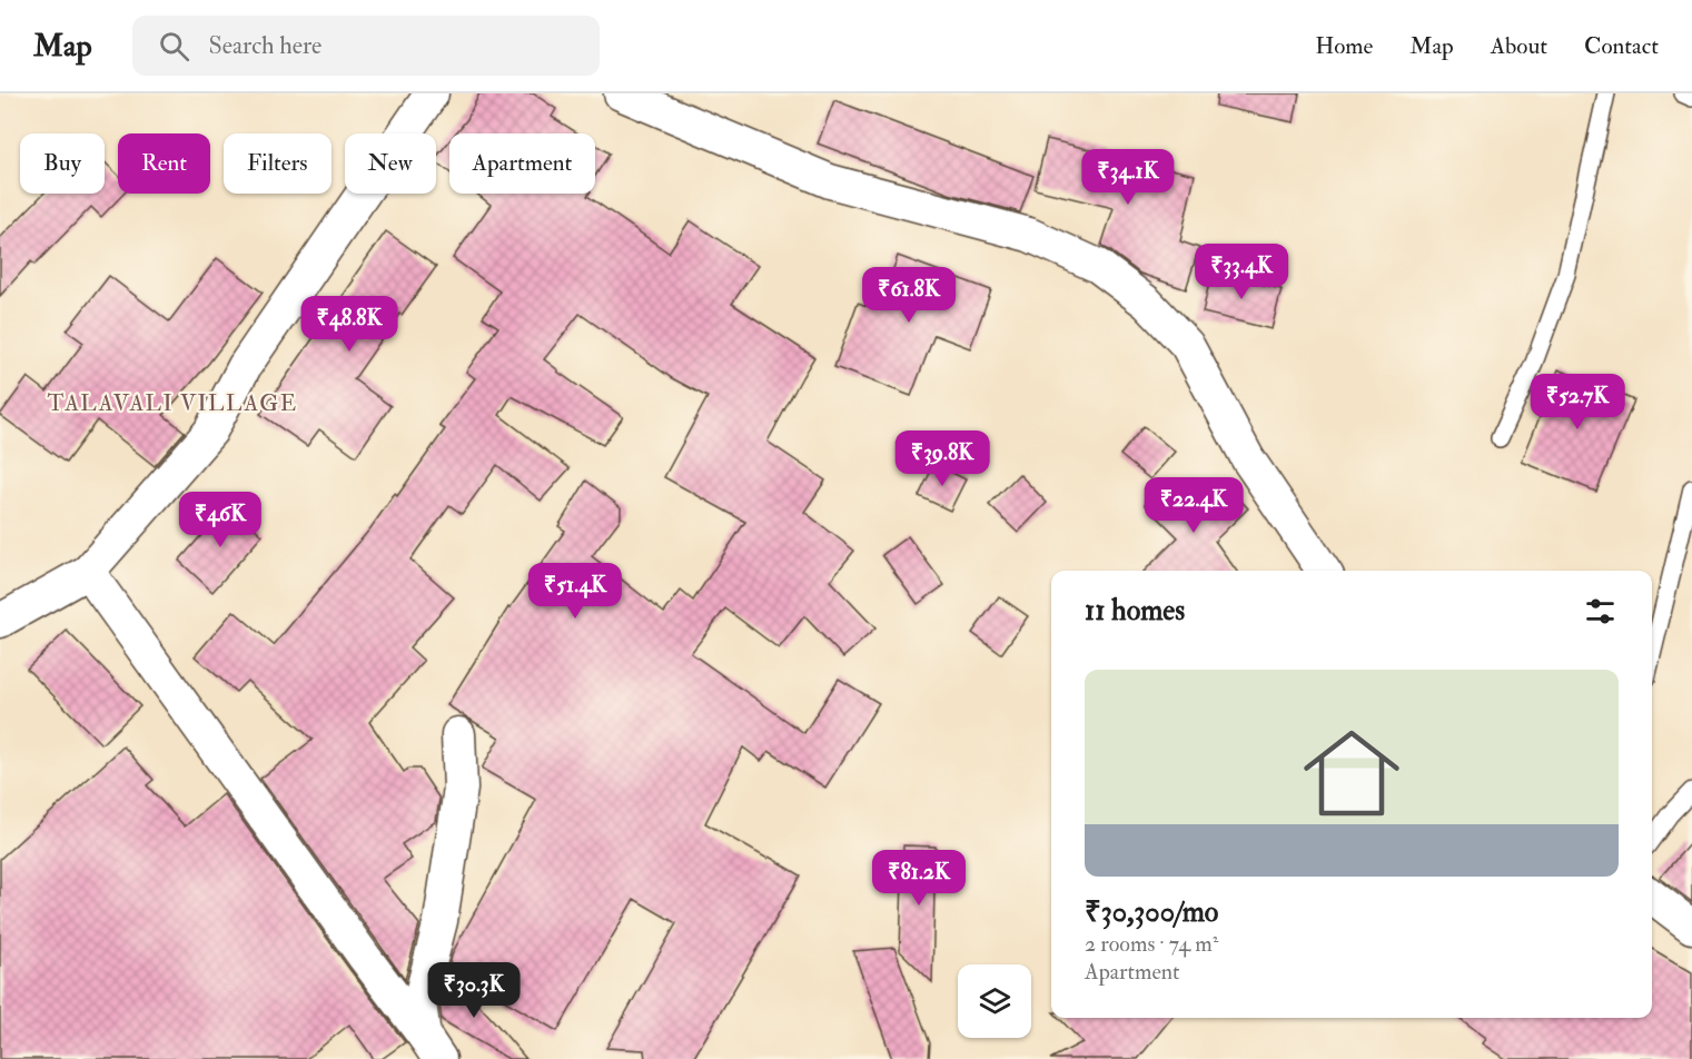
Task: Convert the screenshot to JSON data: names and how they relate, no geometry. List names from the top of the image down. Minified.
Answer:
{"districts":["TALAVALI VILLAGE"],"page":{"header":"Map","search":"Search here","nav":["Home","Map","About","Contact"],"chip":["Buy","Rent","Filters","New","Apartment"],"price":["₹34.1K","₹33.4K","₹61.8K","₹48.8K","₹52.7K","₹39.8K","₹22.4K","₹46K","₹51.4K","₹81.2K","₹30.3K"],"heading":"11 homes","list":[{"name":"₹30,300/mo","note":"2 rooms · 74 m² · Apartment"}]}}
